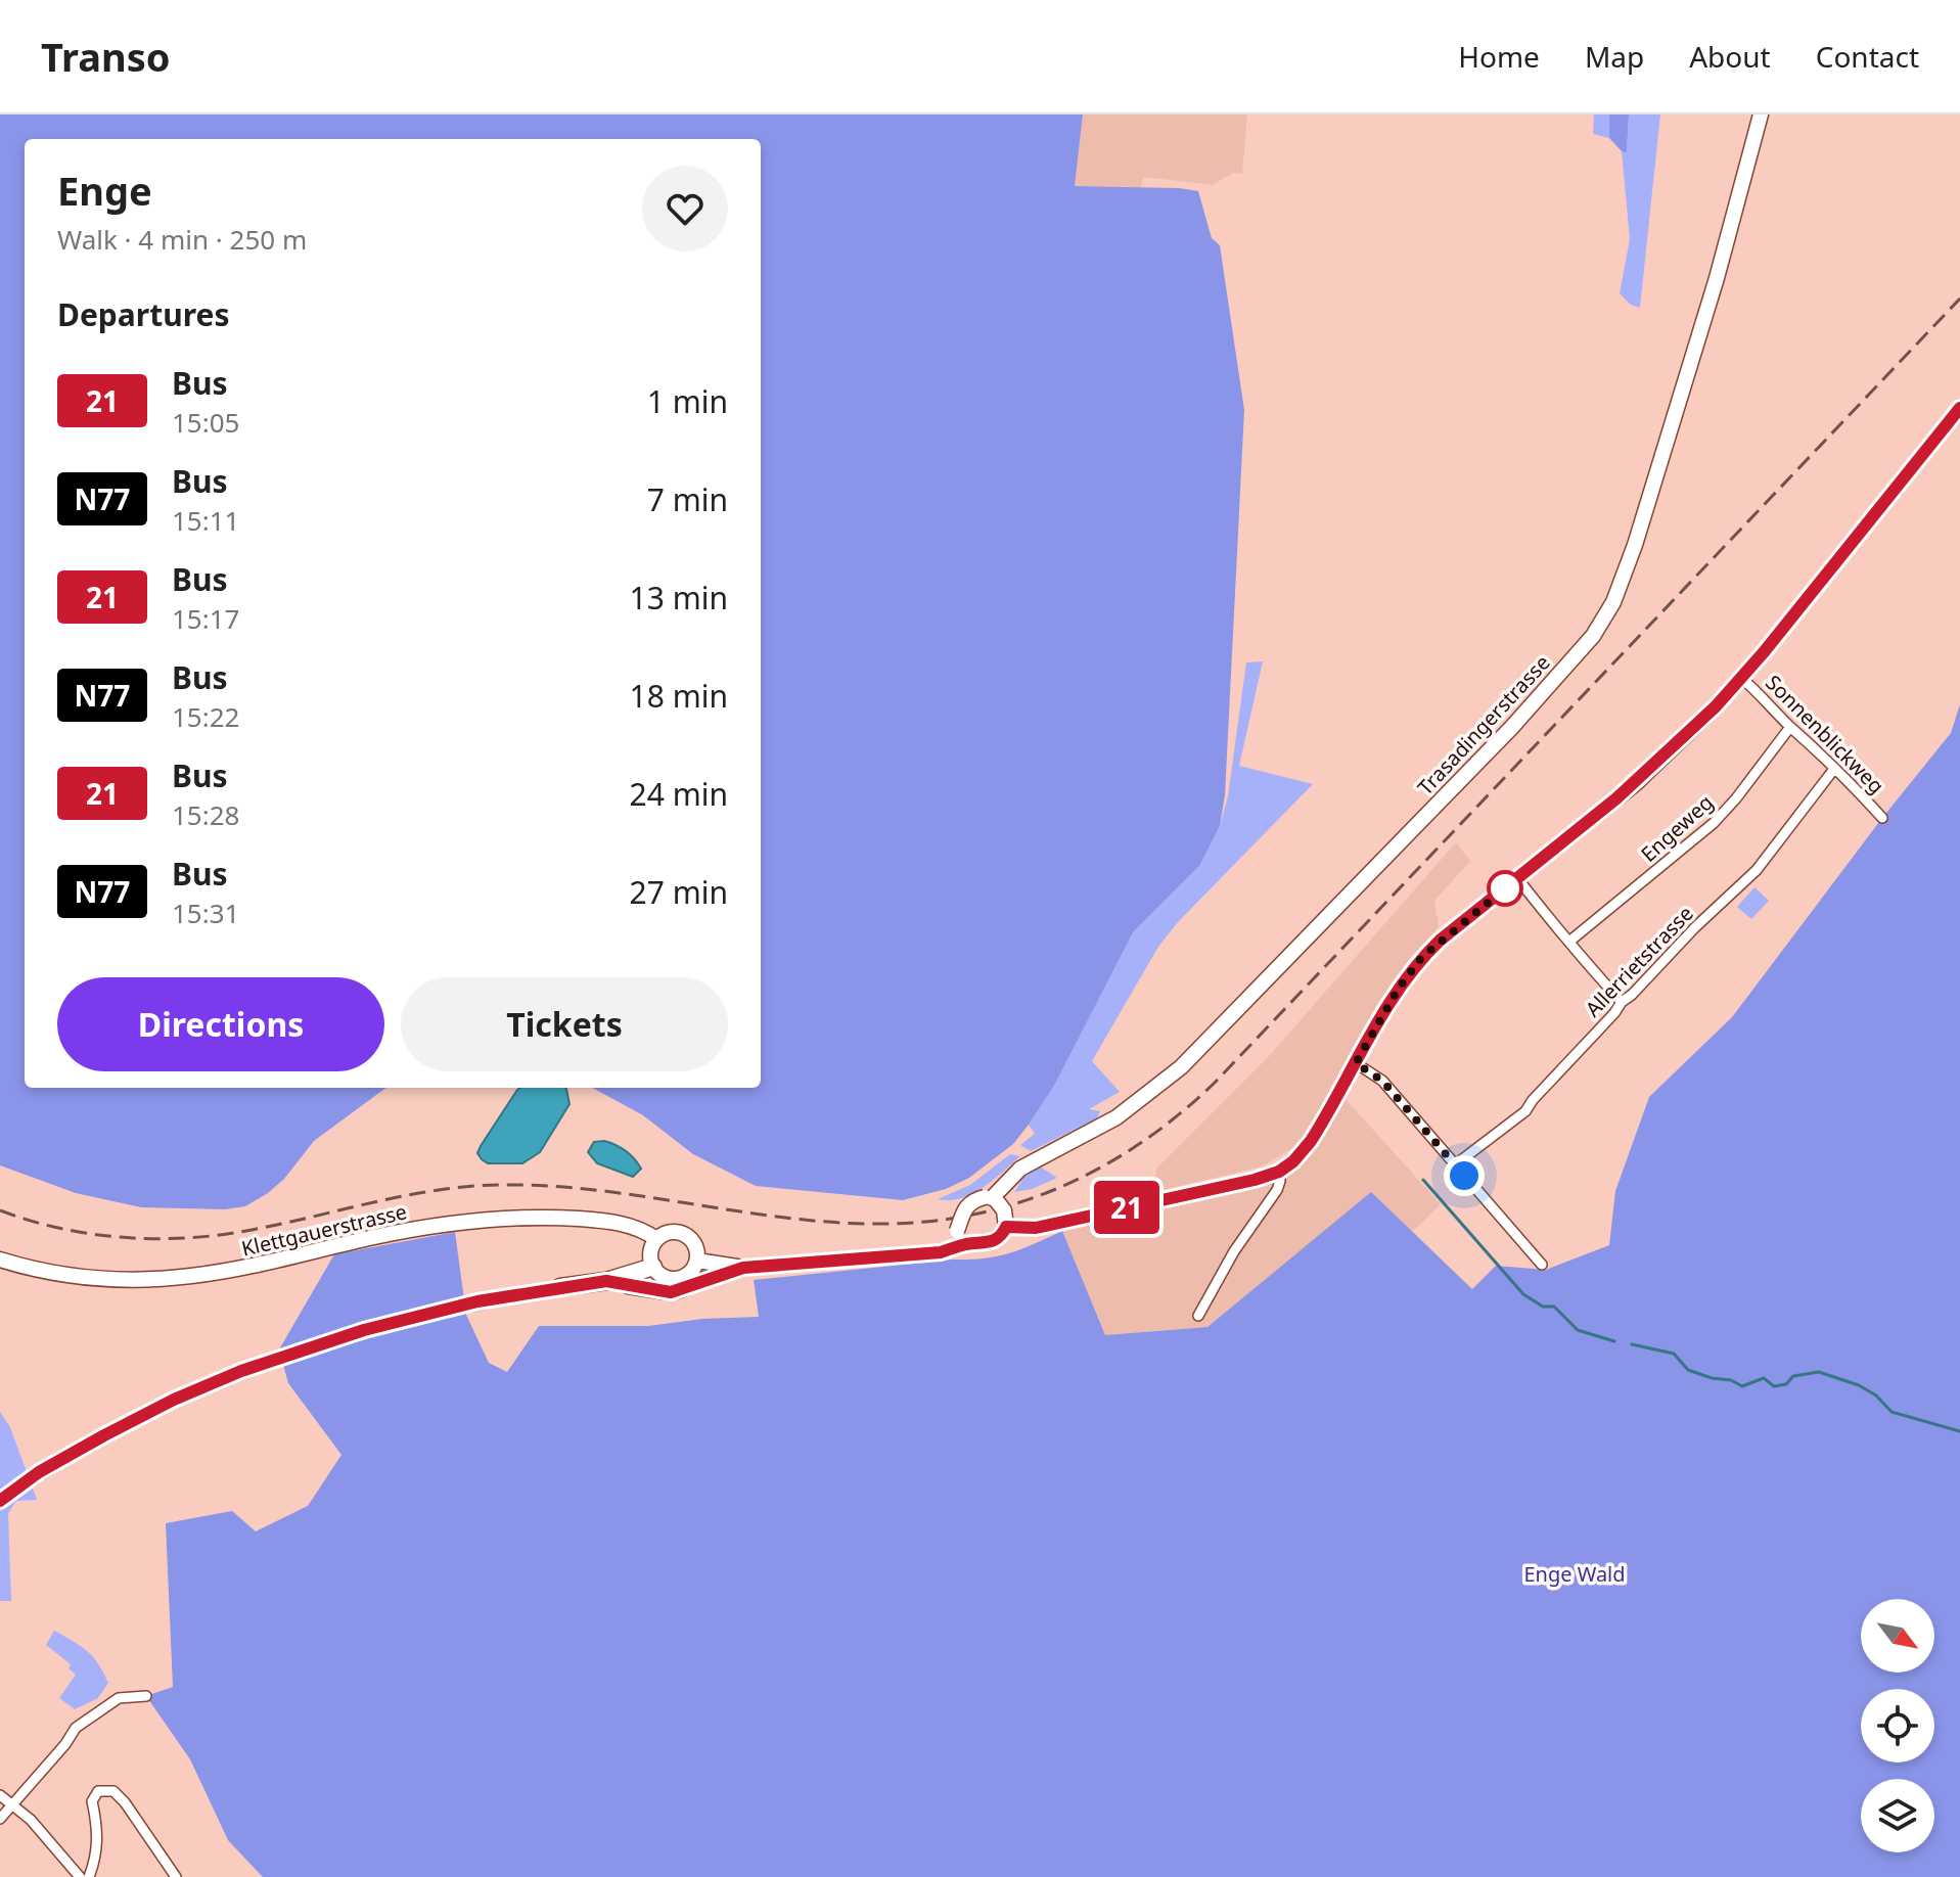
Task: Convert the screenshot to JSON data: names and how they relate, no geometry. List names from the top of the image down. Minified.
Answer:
{"streets":{"main road":["Trasadingerstrasse","Klettgauerstrasse"],"street":["Sonnenblickweg","Engeweg","Allerrietstrasse"]},"crossings":[["Sonnenblickweg","Engeweg"],["Sonnenblickweg","Allerrietstrasse"]],"parks":["Enge Wald"],"lines":["bus line 21"],"north":"bottom right","page":{"header":"Transo","nav":["Home","Map","About","Contact"],"on_map":"21","heading":[["Enge","Walk · 4 min · 250 m"],"Departures"],"list":[{"mark":"21","name":"Bus","note":"15:05","value":"1 min"},{"mark":"N77","name":"Bus","note":"15:11","value":"7 min"},{"mark":"21","name":"Bus","note":"15:17","value":"13 min"},{"mark":"N77","name":"Bus","note":"15:22","value":"18 min"},{"mark":"21","name":"Bus","note":"15:28","value":"24 min"},{"mark":"N77","name":"Bus","note":"15:31","value":"27 min"}],"buttons":["Directions","Tickets"]}}
